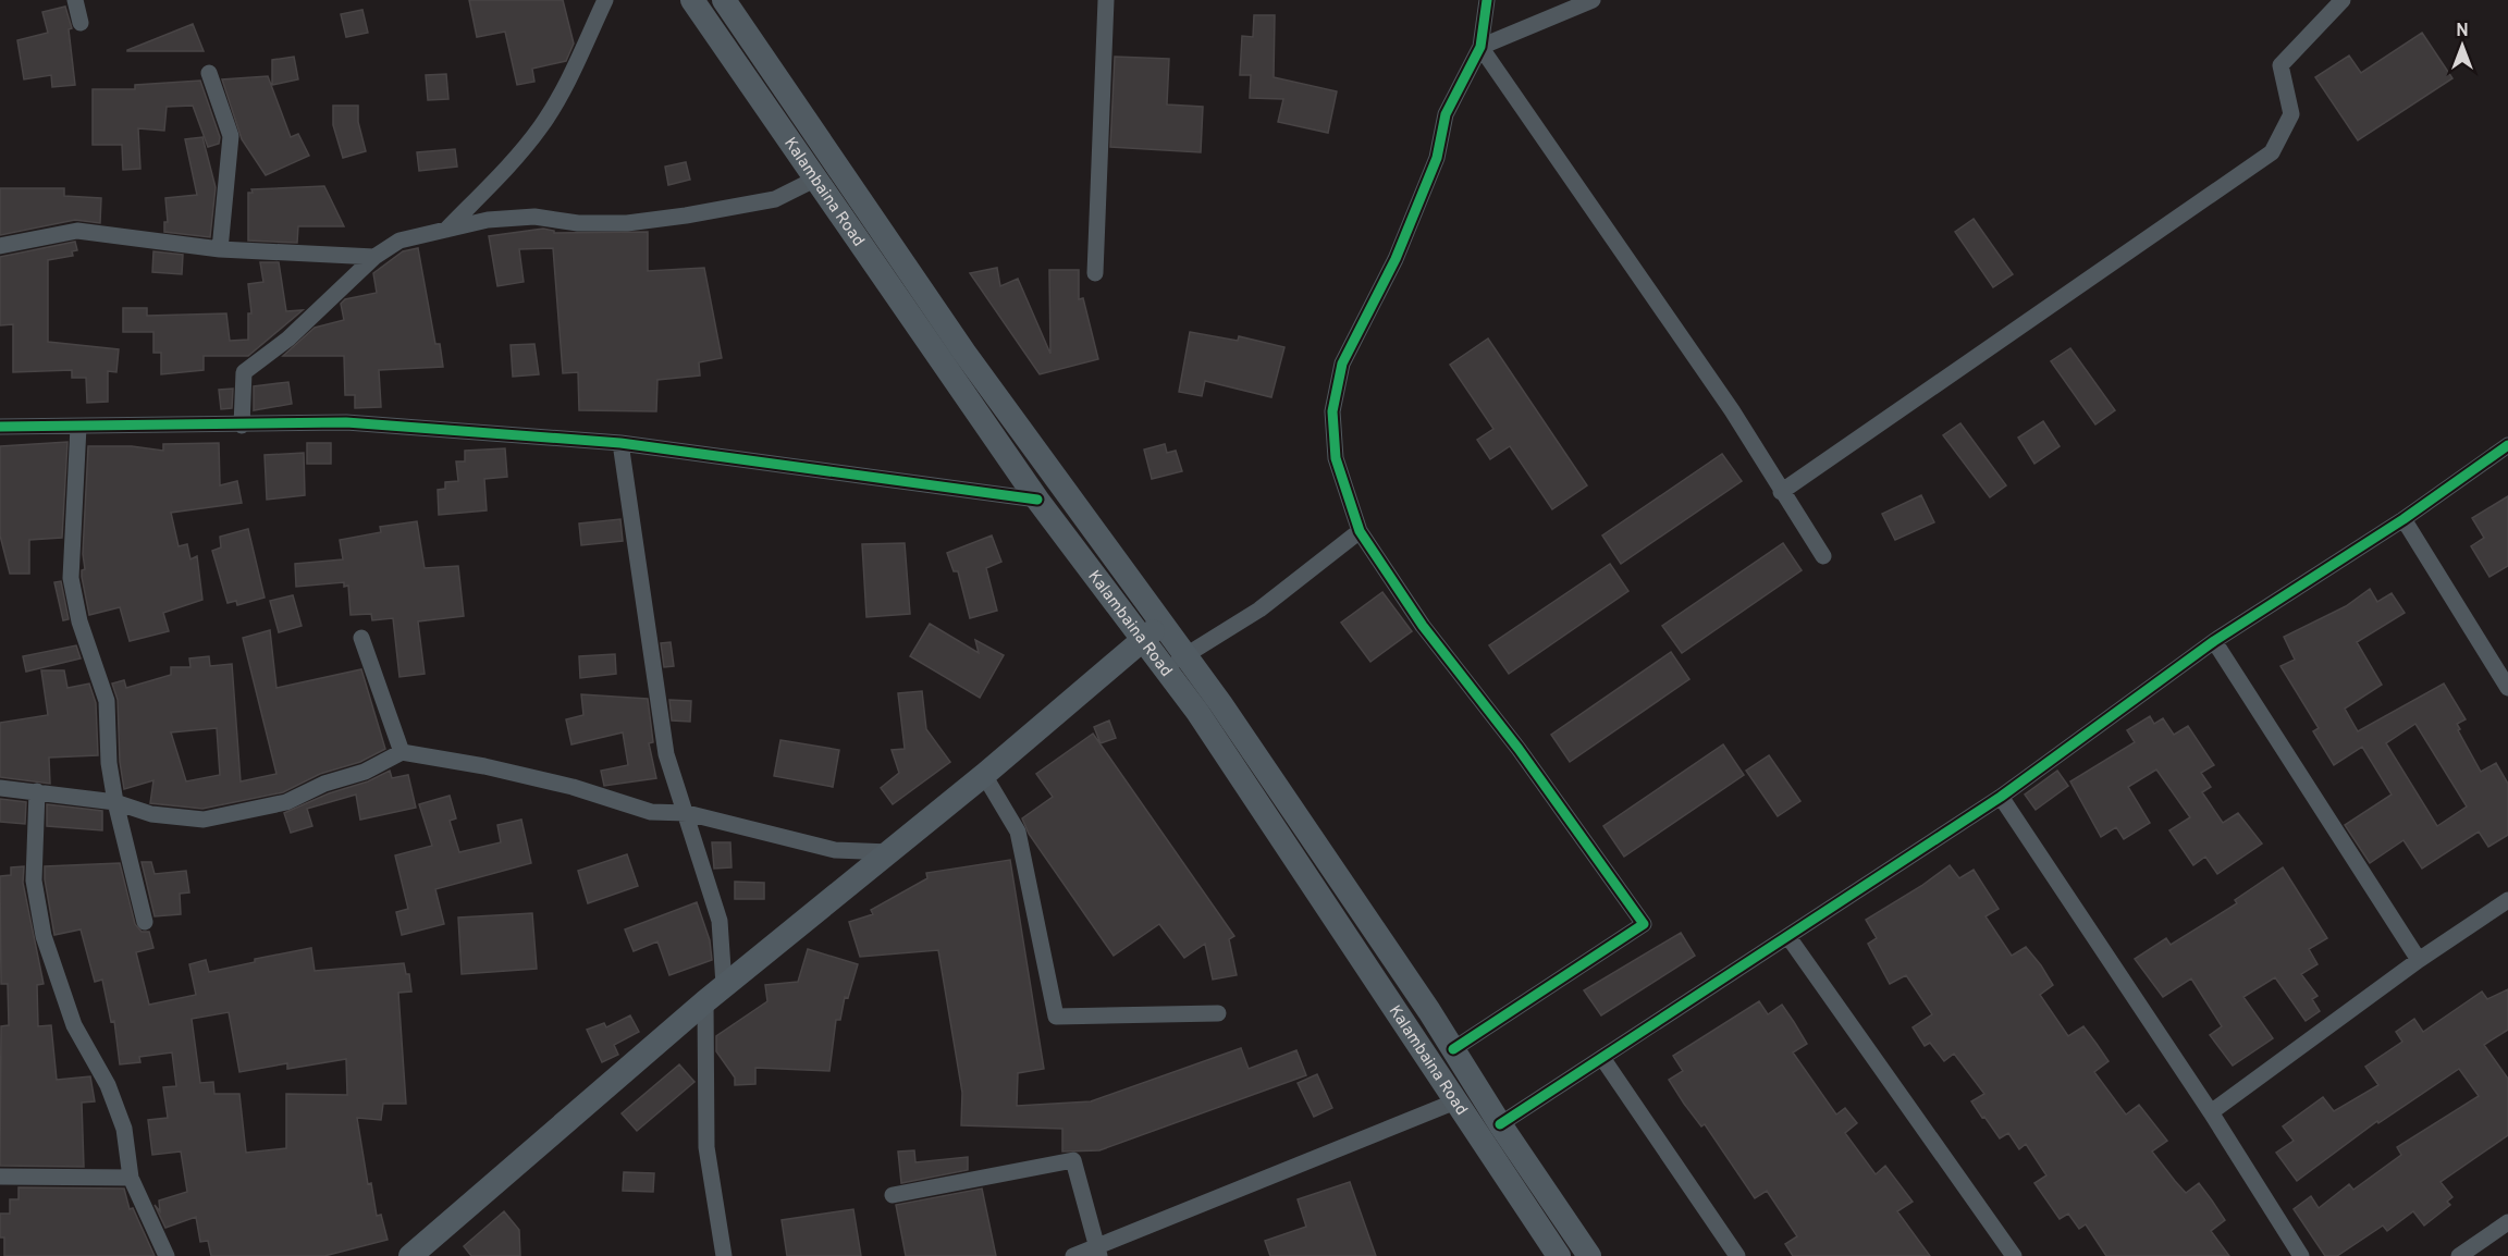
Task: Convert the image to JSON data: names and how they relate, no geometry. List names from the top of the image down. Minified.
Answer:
{"streets":{"main road":["Kalambaina Road"]},"north":"top"}
